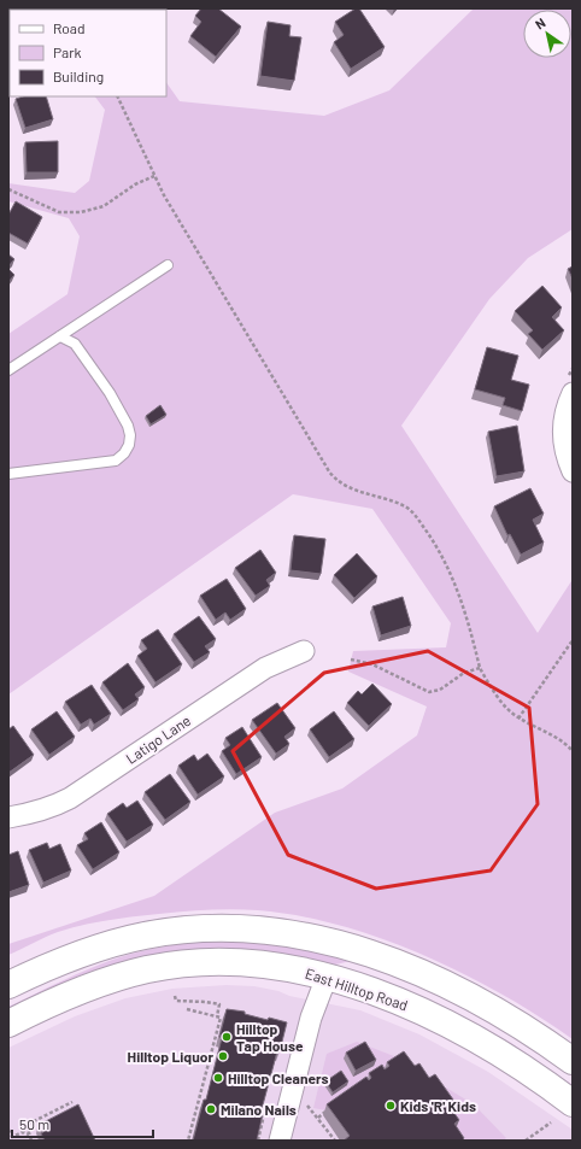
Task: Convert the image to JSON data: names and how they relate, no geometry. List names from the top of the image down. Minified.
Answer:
{"streets":{"main road":["East Hilltop Road"],"street":["Latigo Lane"]},"places":["Hilltop Tap House","Hilltop Liquor","Hilltop Cleaners","Kids 'R' Kids","Milano Nails"],"legend":["Road","Park","Building"],"scale_bar":"50 m","north":"top left"}
